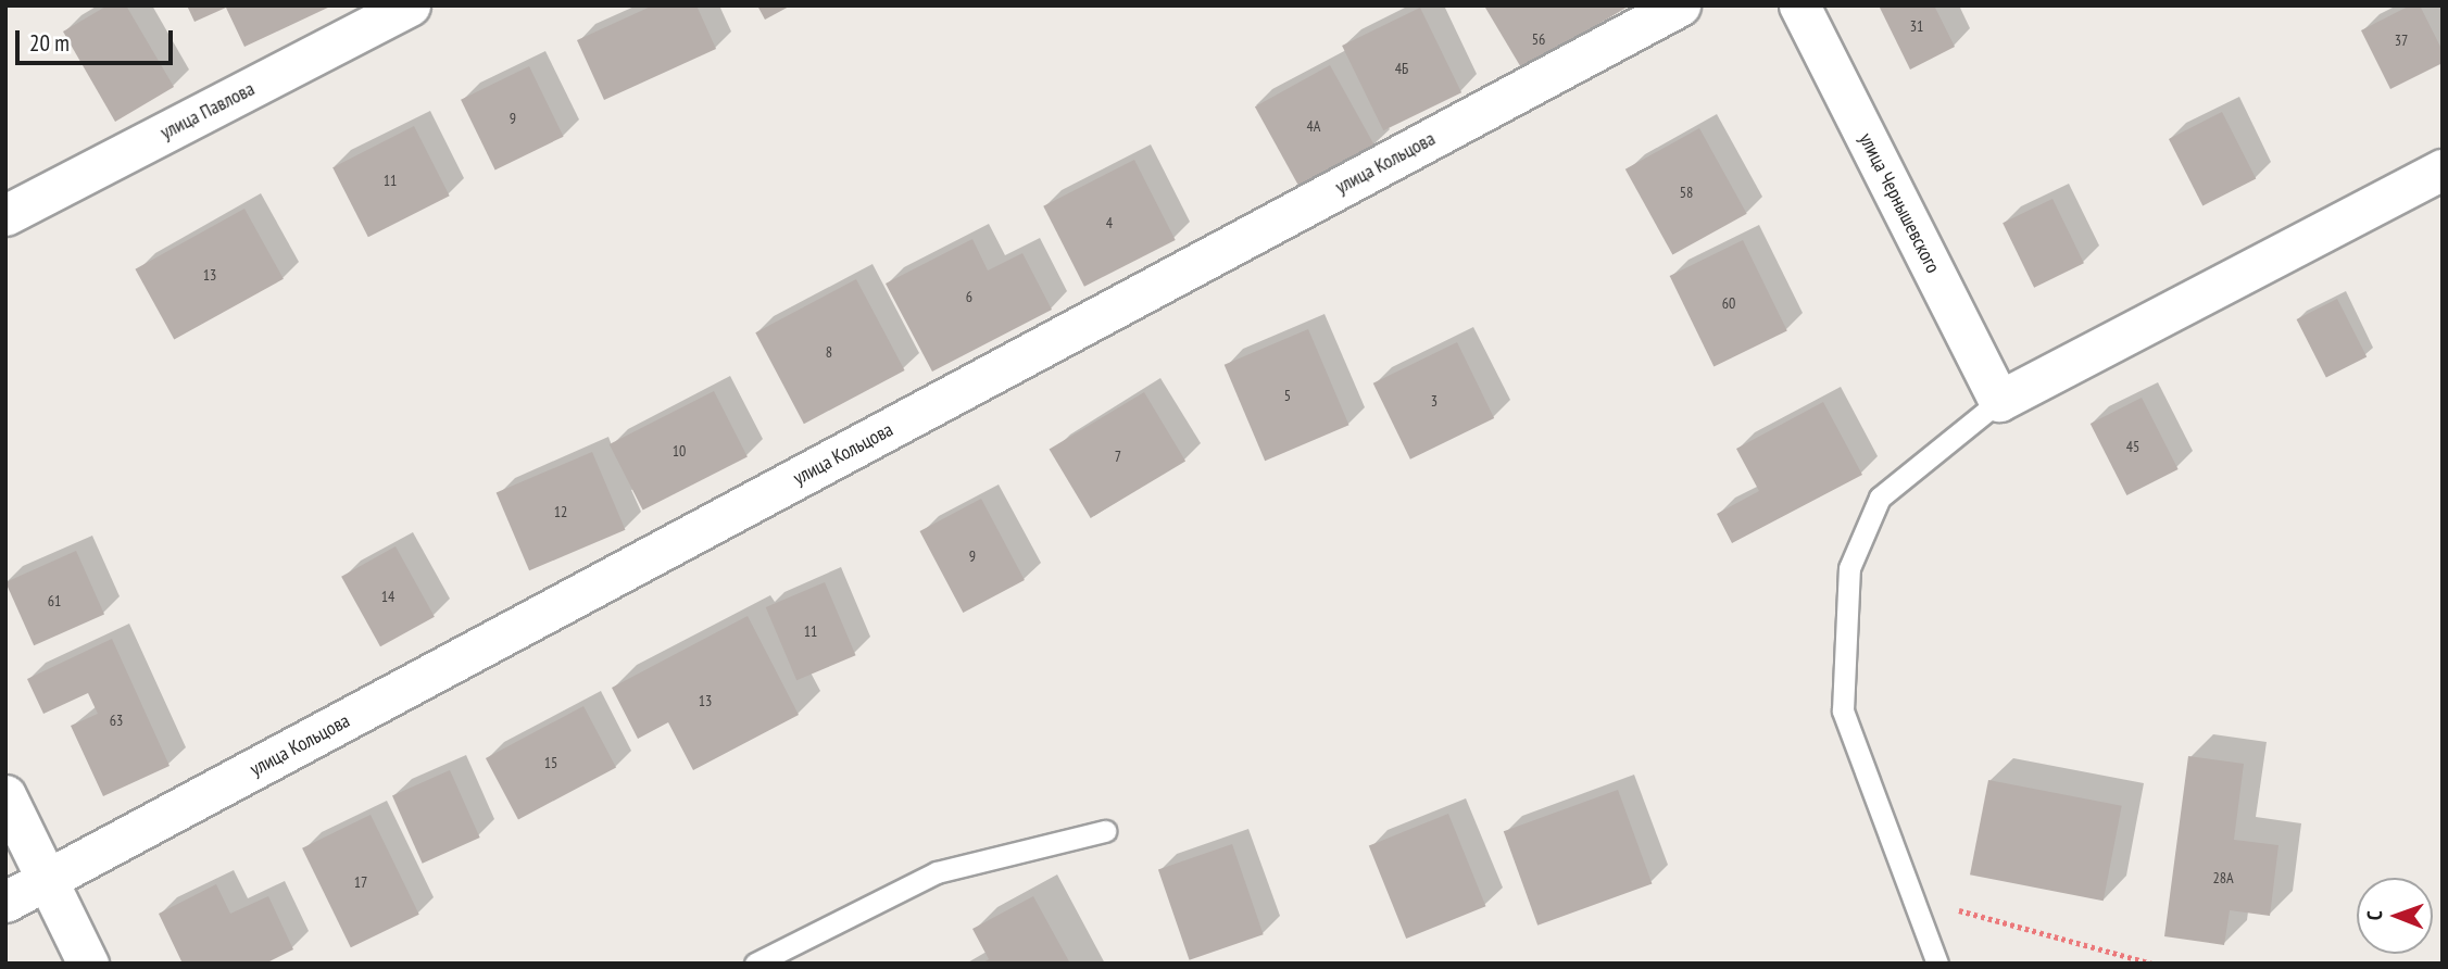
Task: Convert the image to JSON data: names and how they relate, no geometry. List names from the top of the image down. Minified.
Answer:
{"streets":{"street":["улица Павлова","улица Кольцова","улица Чернышевского"]},"house_numbers":["31","56","37","4Б","9","4А","11","58","4","13","6","60","8","5","3","45","10","7","12","9","14","61","11","13","63","15","28А","17"],"scale_bar":"20 m","north":"left"}
